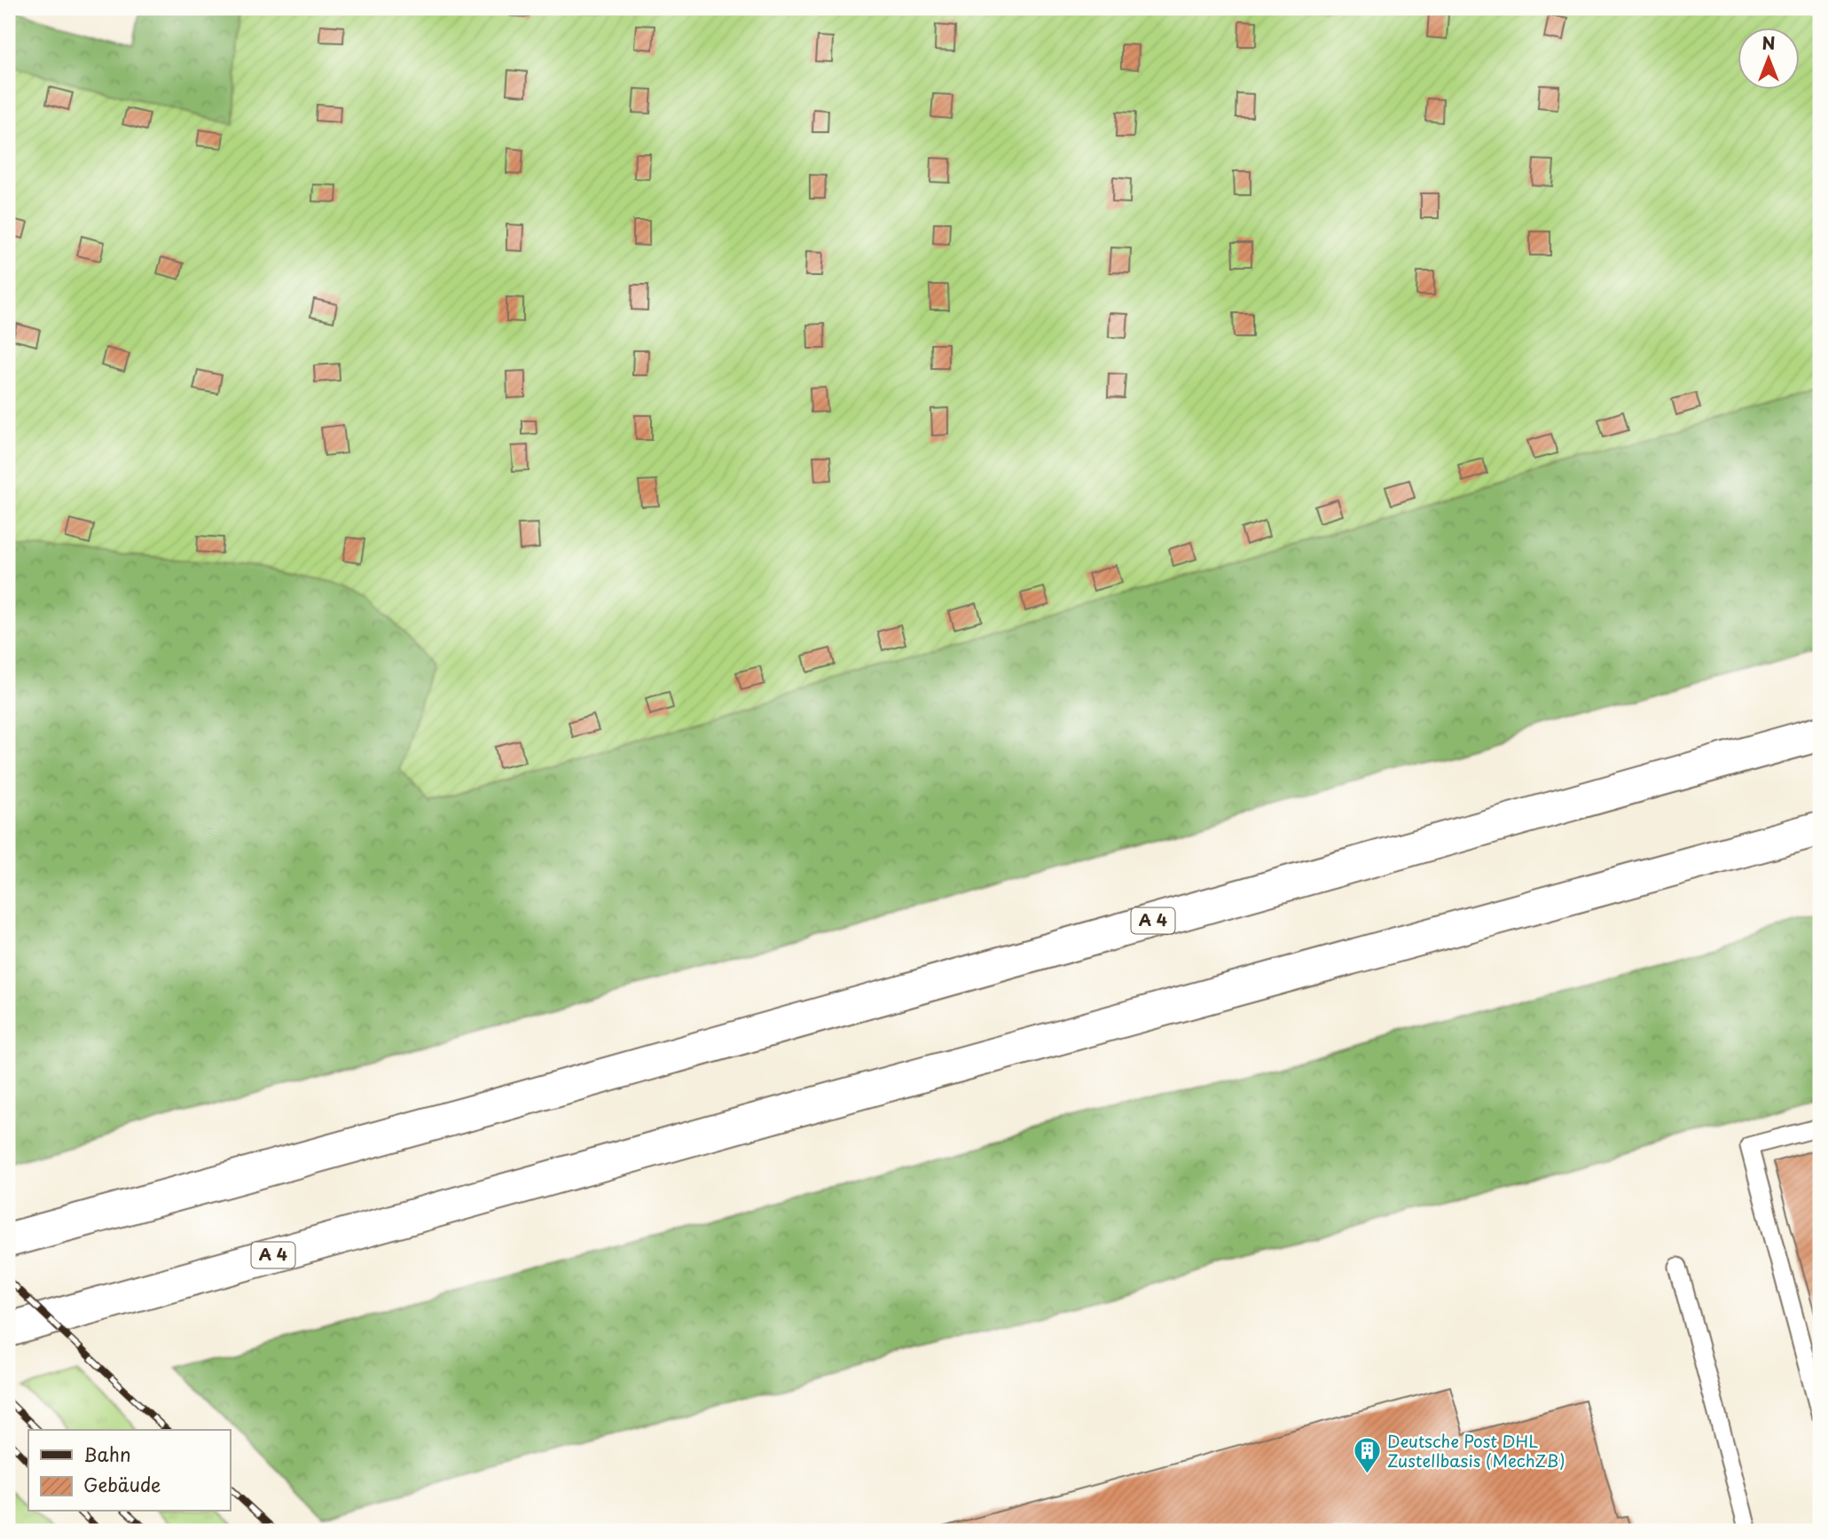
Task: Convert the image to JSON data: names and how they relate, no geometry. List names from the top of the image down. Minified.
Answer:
{"streets":{"highway":["A 4"]},"places":{"building":["Deutsche Post DHL Zustellbasis (MechZB)"]},"legend":["Bahn","Gebäude"],"north":"top"}
